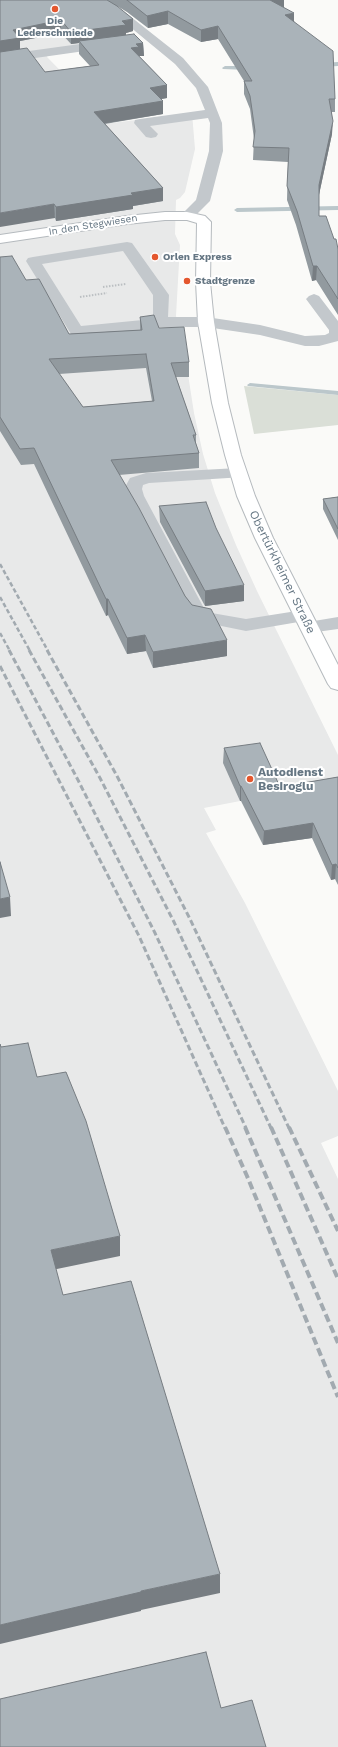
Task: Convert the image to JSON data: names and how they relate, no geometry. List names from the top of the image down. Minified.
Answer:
{"streets":{"main road":["In den Stegwiesen","Obertürkheimer Straße"]},"crossings":[["In den Stegwiesen","Obertürkheimer Straße"]],"places":["Die Lederschmiede","Orlen Express","Stadtgrenze","Autodienst Besiroglu"]}
